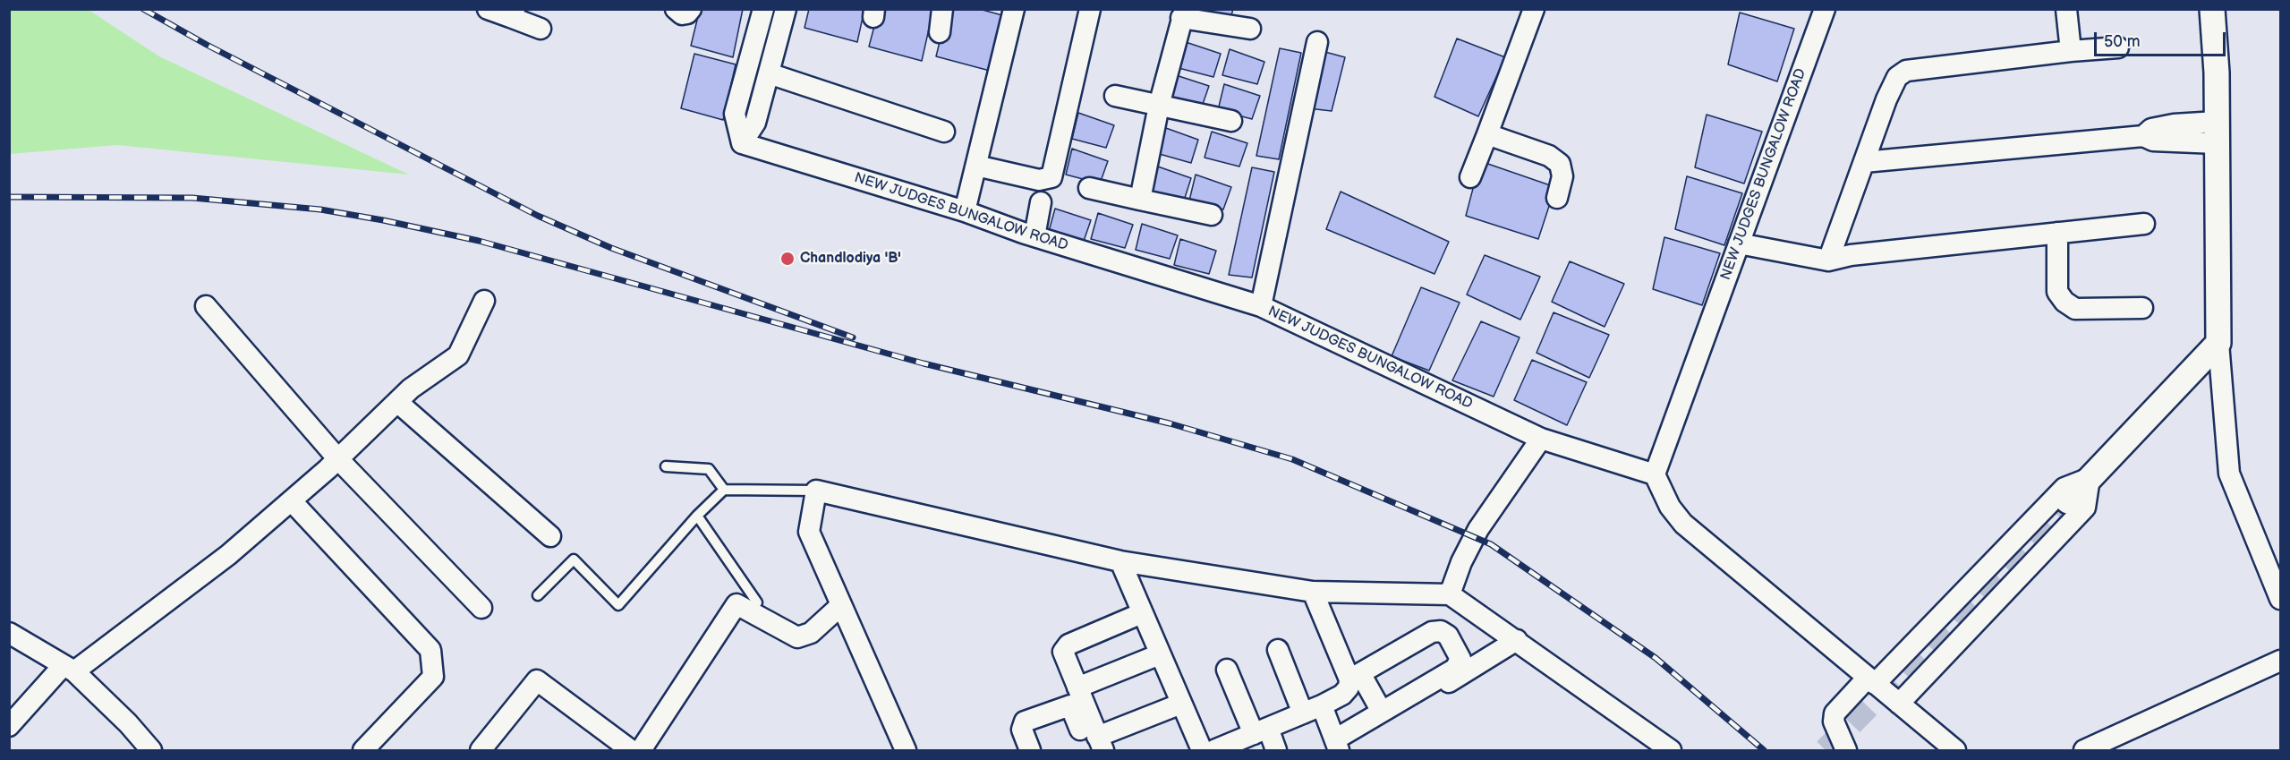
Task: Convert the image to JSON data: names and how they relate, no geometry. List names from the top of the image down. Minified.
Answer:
{"streets":{"street":["NEW JUDGES BUNGALOW ROAD"]},"places":["Chandlodiya 'B'"],"scale_bar":"50 m"}
